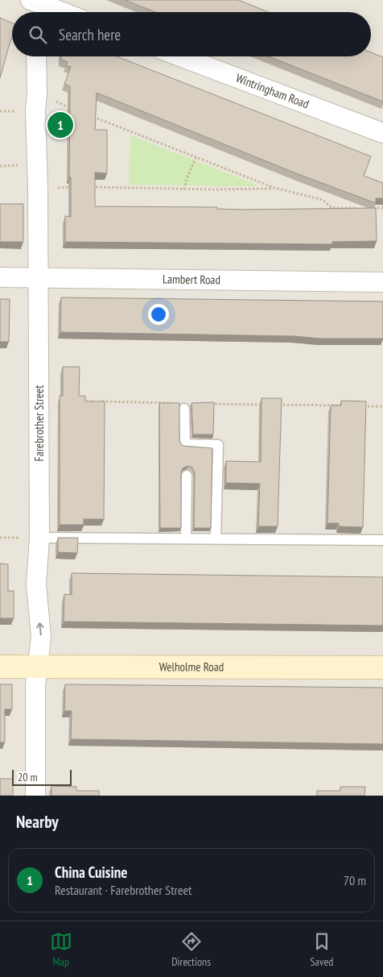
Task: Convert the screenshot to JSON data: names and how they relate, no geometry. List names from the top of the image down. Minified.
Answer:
{"streets":{"main road":["Welholme Road"],"street":["Wintringham Road","Lambert Road","Farebrother Street"]},"crossings":[["Lambert Road","Farebrother Street"],["Farebrother Street","Welholme Road"]],"scale_bar":"20 m","page":{"search":"Search here","pins":"1","scale":"20 m","heading":"Nearby","list":[{"mark":"1","name":"China Cuisine","note":"Restaurant · Farebrother Street","value":"70 m"}],"nav":["Map","Directions","Saved"]}}
